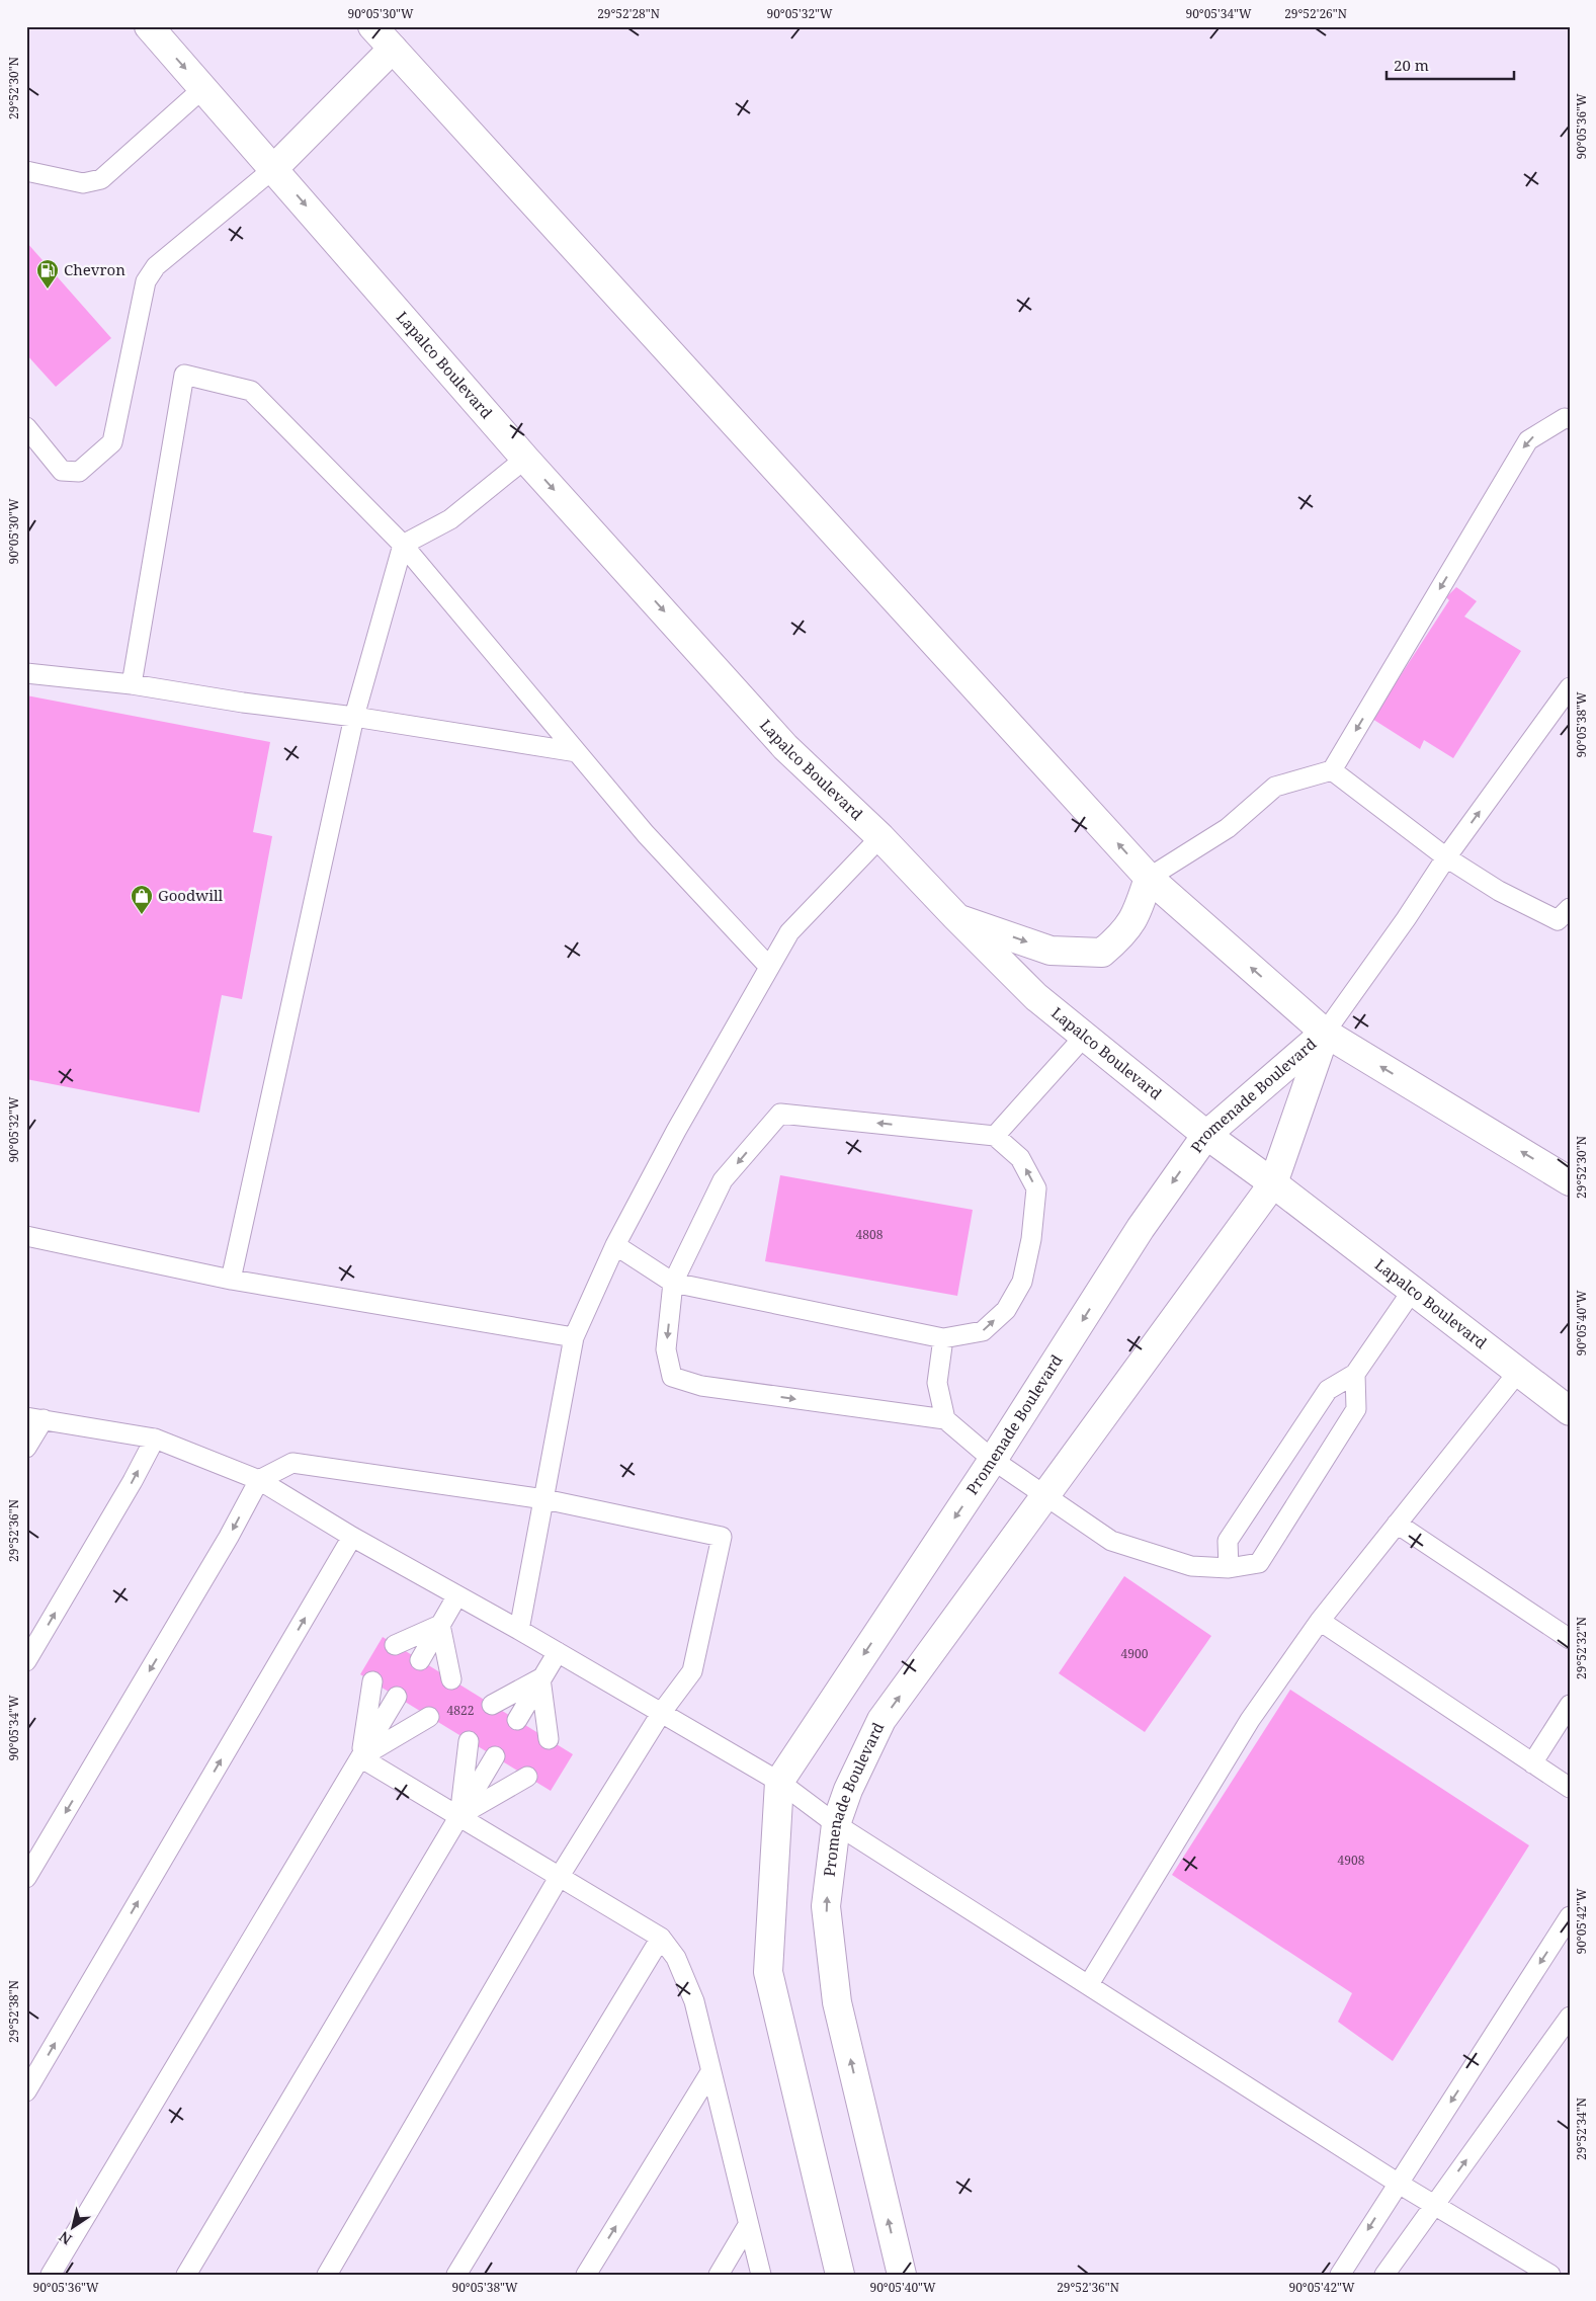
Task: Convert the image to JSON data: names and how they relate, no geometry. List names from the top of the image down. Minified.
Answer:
{"streets":{"main road":["Lapalco Boulevard","Promenade Boulevard"]},"crossings":[["Lapalco Boulevard","Promenade Boulevard"]],"places":{"fuel station":["Chevron"],"shop":["Goodwill"]},"house_numbers":["4808","4900","4822","4908"],"scale_bar":"20 m","north":"bottom left","coordinates":["90°05'30\"W","29°52'28\"N","90°05'32\"W","90°05'34\"W","29°52'26\"N","29°52'30\"N","90°05'36\"W","90°05'38\"W","90°05'40\"W","29°52'36\"N","29°52'32\"N","90°05'42\"W","29°52'38\"N","29°52'34\"N"]}
